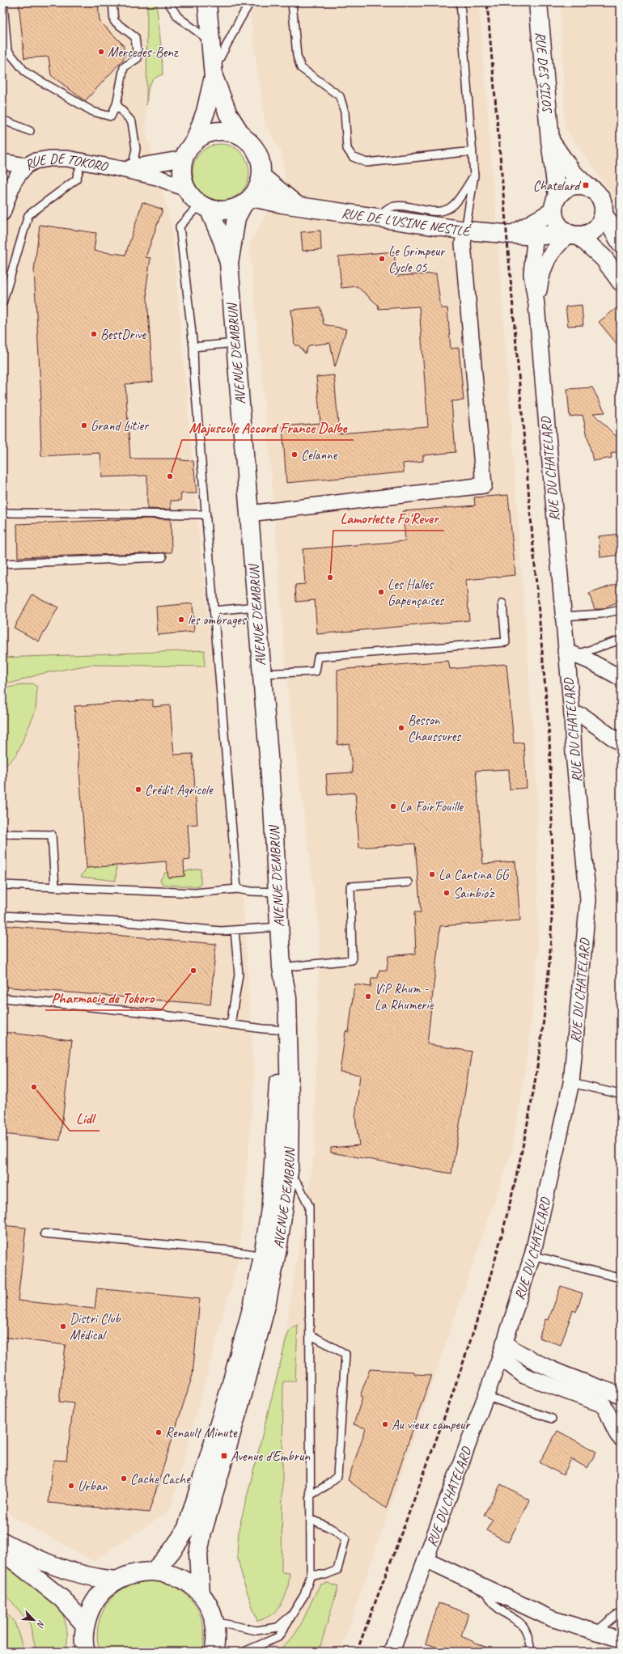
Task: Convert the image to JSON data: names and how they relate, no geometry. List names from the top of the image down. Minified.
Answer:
{"streets":{"main road":["RUE DES SILOS","RUE DE L'USINE NESTLÉ","AVENUE D'EMBRUN"],"street":["RUE DE TOKORO","RUE DU CHATELARD"]},"crossings":[["RUE DES SILOS","RUE DE L'USINE NESTLÉ"],["RUE DES SILOS","RUE DU CHATELARD"],["RUE DE TOKORO","RUE DE L'USINE NESTLÉ"],["RUE DE TOKORO","AVENUE D'EMBRUN"],["RUE DE L'USINE NESTLÉ","AVENUE D'EMBRUN"],["RUE DE L'USINE NESTLÉ","RUE DU CHATELARD"]],"places":{"other":["Mercedes-Benz","Le Grimpeur Cycle 05","BestDrive","Grand Litier","Celanne","Majuscule Accord France Dalbe","Lamorlette Fo'Rever","Les Halles Gapençaises","les ombrages","Besson Chaussures","Crédit Agricole","La Foir'Fouille","La Cantina GG","Sainbio'z","Pharmacie de Tokoro","ViP Rhum - La Rhumerie","Lidl","Distri Club Médical","Au vieux campeur","Renault Minute","Cache Cache","Urban"],"transit":["Chatelard","Avenue d'Embrun"]},"north":"bottom right"}
